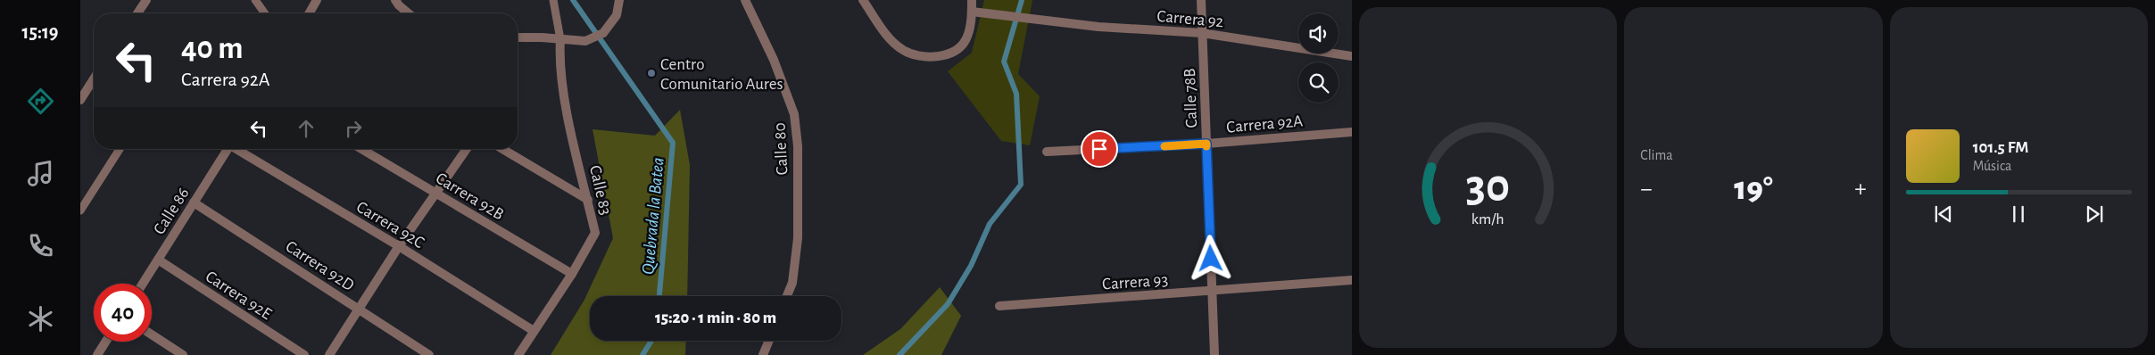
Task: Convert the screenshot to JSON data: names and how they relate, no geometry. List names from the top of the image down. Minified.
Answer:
{"streets":{"street":["Carrera 92","Calle 78B","Carrera 92A","Calle 80","Calle 83","Carrera 92B","Calle 86","Carrera 92C","Carrera 92D","Carrera 93","Carrera 92E"]},"crossings":[["Carrera 92","Calle 78B"],["Calle 78B","Carrera 92A"],["Calle 78B","Carrera 93"],["Calle 83","Carrera 92B"],["Calle 83","Carrera 92C"],["Calle 86","Carrera 92D"],["Calle 86","Carrera 92E"]],"water":["Quebrada la Batea"],"places":["Centro Comunitario Aures"],"page":{"tabs":"15:19","tile":"Clima","turn":["40 m","Carrera 92A"],"song":["101.5 FM","Música"],"heat":["−","19°","+"],"limit":"40","trip":"15:20 · 1 min · 80 m","gauge":["30","km/h"]}}
